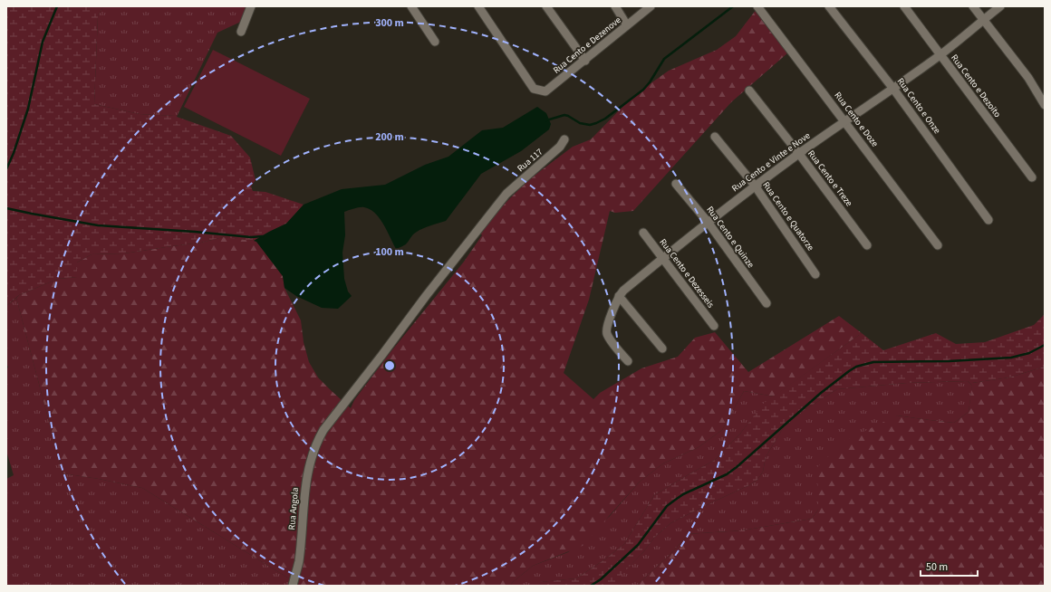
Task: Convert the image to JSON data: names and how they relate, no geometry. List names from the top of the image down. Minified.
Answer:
{"streets":{"street":["Rua Cento e Dezenove","Rua Cento e Dezoito","Rua Cento e Onze","Rua Cento e Doze","Rua 117","Rua Cento e Vinte e Nove","Rua Cento e Treze","Rua Cento e Quatorze","Rua Cento e Quinze","Rua Cento e Dezesseis","Rua Angola"]},"crossings":[["Rua Cento e Dezoito","Rua Cento e Vinte e Nove"],["Rua Cento e Onze","Rua Cento e Vinte e Nove"],["Rua Cento e Doze","Rua Cento e Vinte e Nove"],["Rua 117","Rua Angola"],["Rua Cento e Vinte e Nove","Rua Cento e Treze"],["Rua Cento e Vinte e Nove","Rua Cento e Quatorze"],["Rua Cento e Vinte e Nove","Rua Cento e Quinze"],["Rua Cento e Vinte e Nove","Rua Cento e Dezesseis"]],"scale_bar":"50 m","rings":["300 m","200 m","100 m"]}
